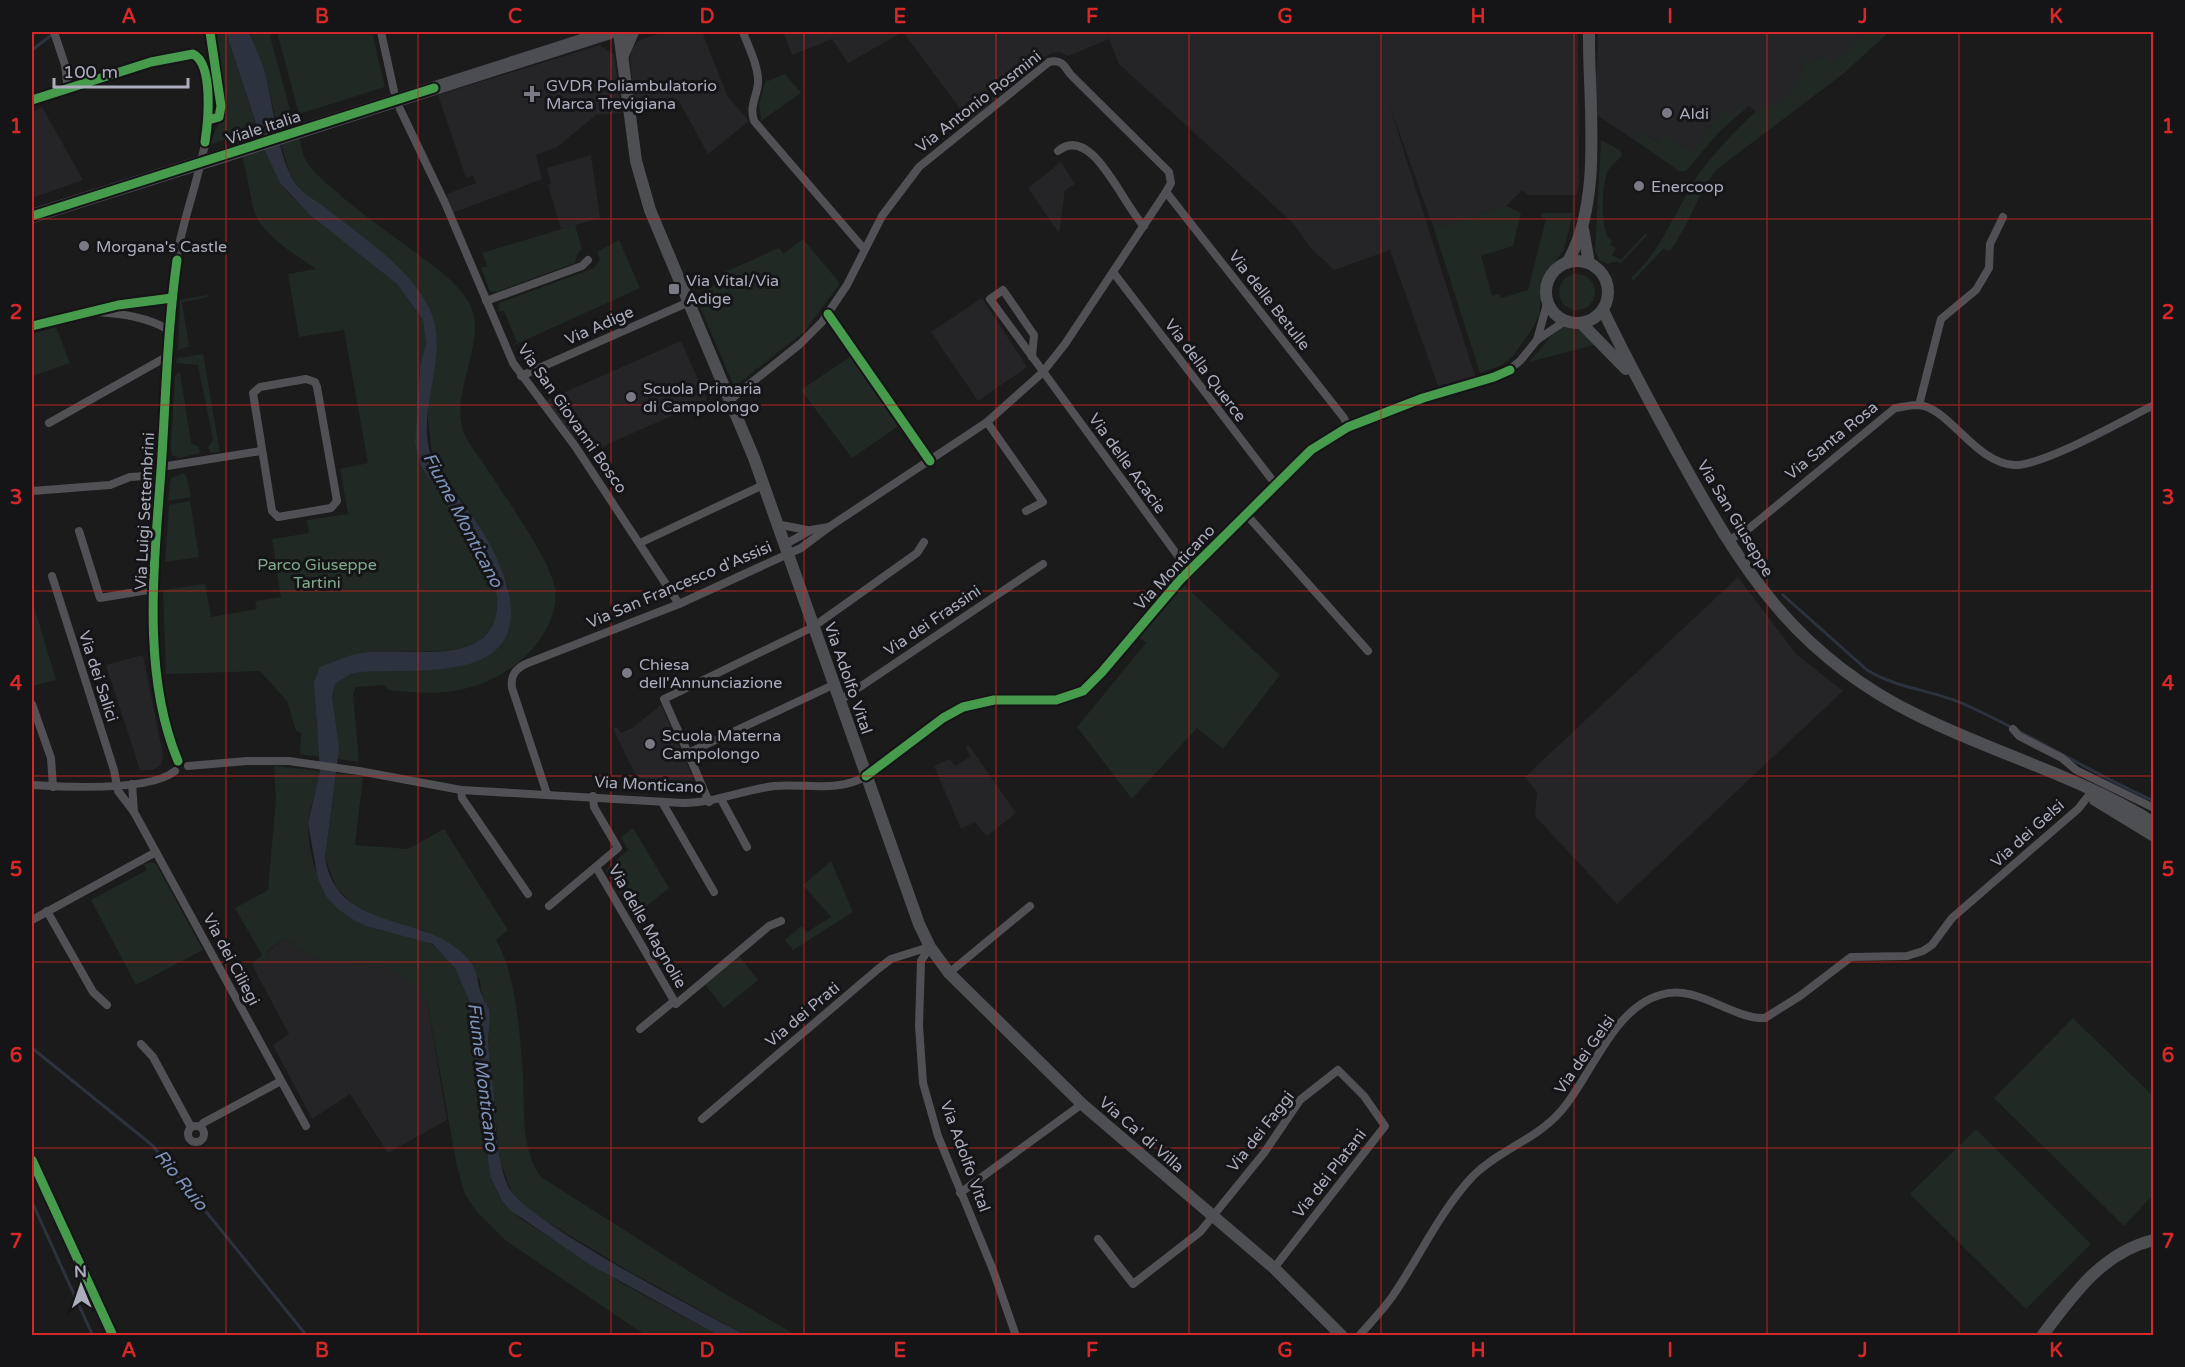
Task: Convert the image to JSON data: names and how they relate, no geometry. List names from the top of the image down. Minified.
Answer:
{"streets":{"main road":["Viale Italia"],"street":["Via Antonio Rosmini","Via delle Betulle","Via Adige","Via della Querce","Via San Giovanni Bosco","Via Santa Rosa","Via delle Acacie","Via Luigi Settembrini","Via San Giuseppe","Via Monticano","Via San Francesco d'Assisi","Via dei Frassini","Via dei Salici","Via Adolfo Vital","Via dei Gelsi","Via delle Magnolie","Via dei Ciliegi","Via dei Prati","Via dei Faggi","Via Ca' di Villa","Via dei Platani"]},"crossings":[["Via Antonio Rosmini","Via delle Betulle"],["Via Antonio Rosmini","Via Adolfo Vital"],["Via delle Betulle","Via Monticano"],["Via Adige","Via San Giovanni Bosco"],["Via Adige","Via Adolfo Vital"],["Via della Querce","Via Monticano"],["Via San Giovanni Bosco","Via San Francesco d'Assisi"],["Via Santa Rosa","Via San Giuseppe"],["Via delle Acacie","Via Monticano"],["Via Luigi Settembrini","Via Monticano"],["Via San Giuseppe","Via Monticano"],["Via San Giuseppe","Via dei Gelsi"],["Via Monticano","Via San Francesco d'Assisi"],["Via Monticano","Via Adolfo Vital"],["Via Monticano","Via delle Magnolie"],["Via San Francesco d'Assisi","Via Adolfo Vital"],["Via dei Frassini","Via Adolfo Vital"],["Via dei Salici","Via dei Ciliegi"],["Via Adolfo Vital","Via dei Prati"],["Via Adolfo Vital","Via Ca' di Villa"],["Via dei Prati","Via Ca' di Villa"],["Via dei Faggi","Via Ca' di Villa"],["Via dei Faggi","Via dei Platani"],["Via Ca' di Villa","Via dei Platani"]],"water":["Fiume Monticano","Rio Ruio"],"parks":["Parco Giuseppe Tartini"],"places":{"health":["GVDR Poliambulatorio Marca Trevigiana"],"other":["Aldi","Enercoop","Morgana's Castle","Scuola Primaria di Campolongo","Chiesa dell'Annunciazione","Scuola Materna Campolongo"],"transit":["Via Vital/Via Adige"]},"scale_bar":"100 m","north":"top","grid":{"columns":["A","B","C","D","E","F","G","H","I","J","K"],"rows":["1","2","3","4","5","6","7"]}}
